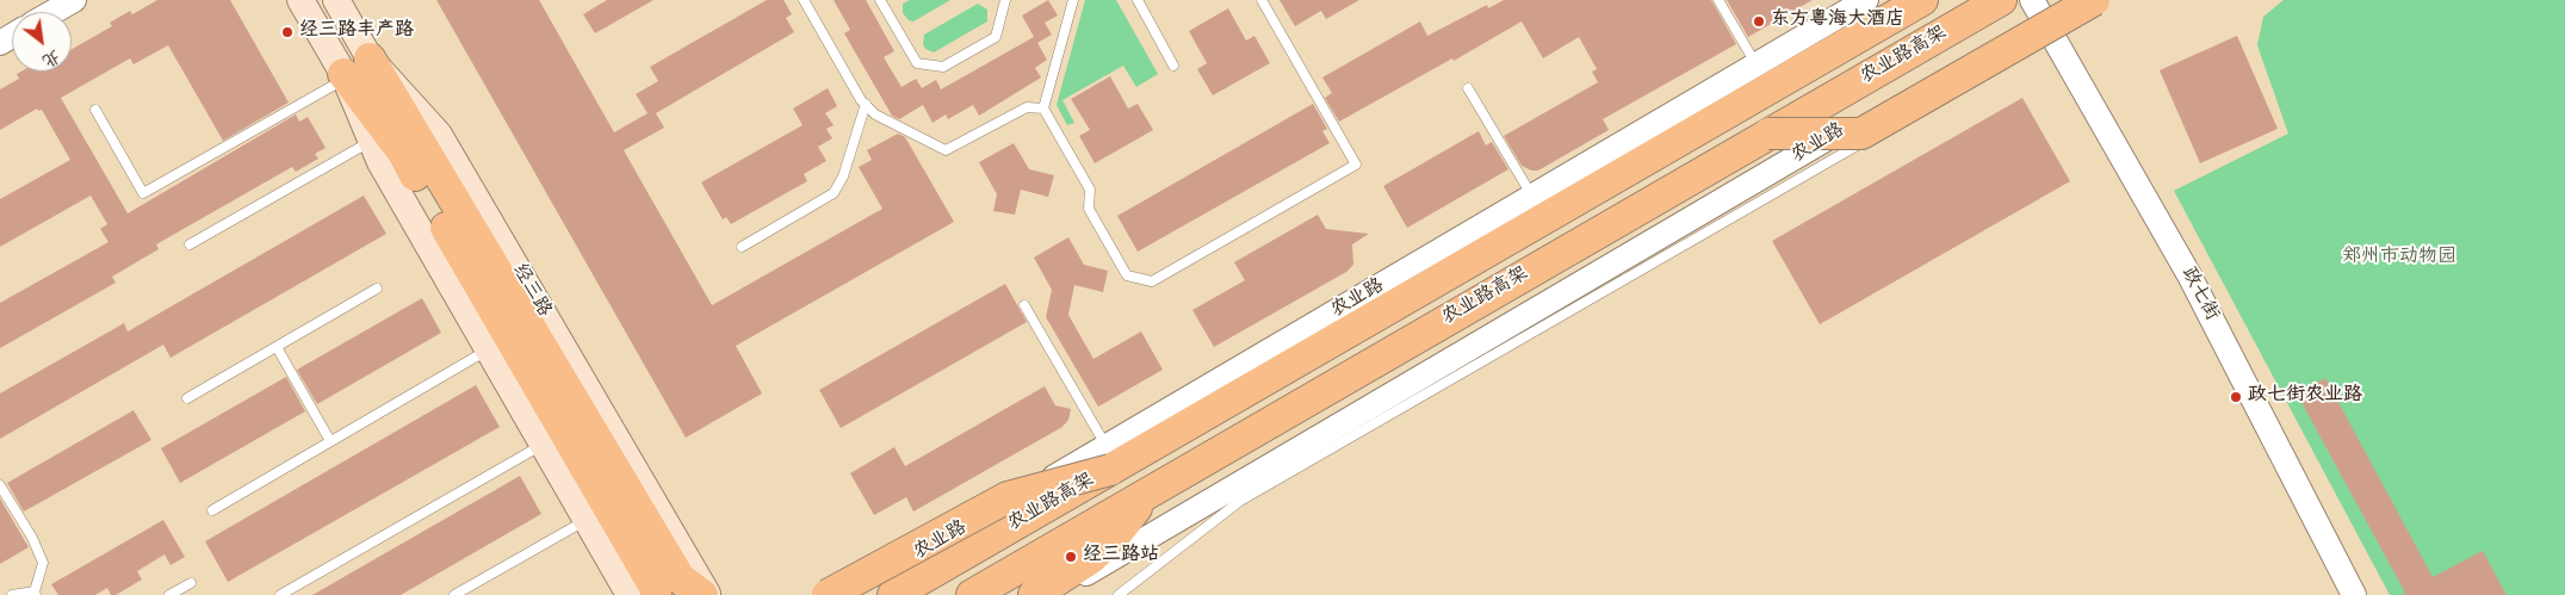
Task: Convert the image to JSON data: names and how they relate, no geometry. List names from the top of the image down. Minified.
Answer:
{"streets":{"highway":["农业路高架"],"main road":["经三路"],"street":["农业路","政七街"]},"crossings":[["农业路高架","农业路"],["农业路","政七街"]],"parks":["郑州市动物园"],"places":["东方粤海大酒店","经三路丰产路","政七街农业路","经三路站"],"north":"bottom right"}
